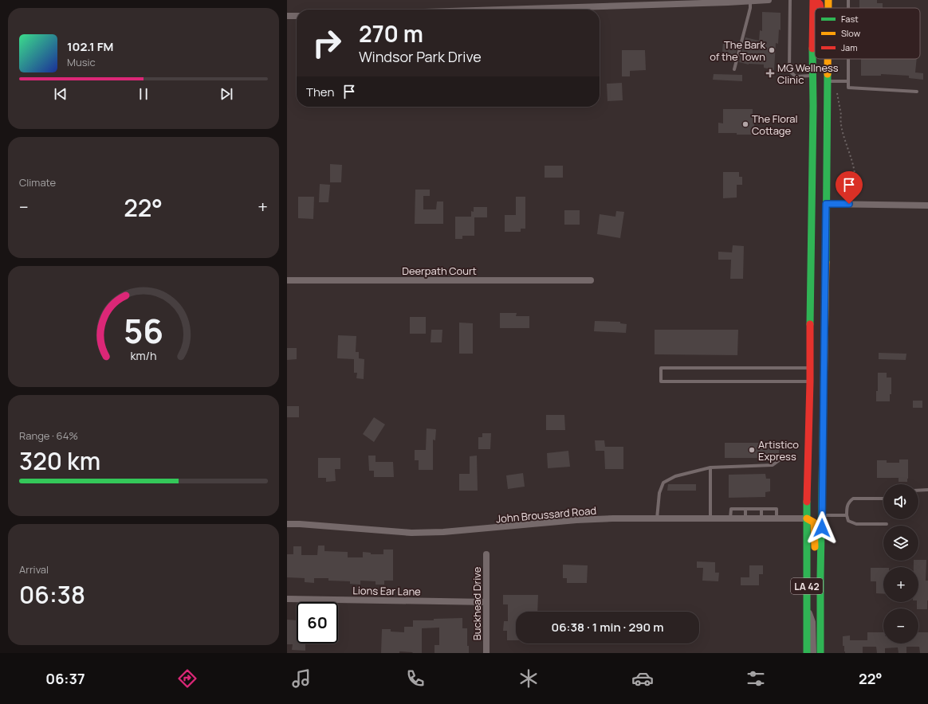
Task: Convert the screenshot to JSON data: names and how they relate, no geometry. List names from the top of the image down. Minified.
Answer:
{"streets":{"main road":["LA 42"],"street":["Deerpath Court","John Broussard Road","Lions Ear Lane","Buckhead Drive"]},"crossings":[["John Broussard Road","LA 42"],["Lions Ear Lane","Buckhead Drive"]],"places":{"other":["The Bark of the Town","The Floral Cottage","Artistico Express"],"health":["MG Wellness Clinic"]},"legend":["Fast","Slow","Jam"],"page":{"turn":["270 m","Windsor Park Drive"],"song":["102.1 FM","Music"],"then":"Then","tile":["Climate",["Range · 64%","320 km"],["Arrival","06:38"]],"heat":["−","22°","+"],"map_buttons":["+","−"],"limit":"60","trip":"06:38 · 1 min · 290 m","tabs":["06:37","22°"],"gauge":["56","km/h"]}}
